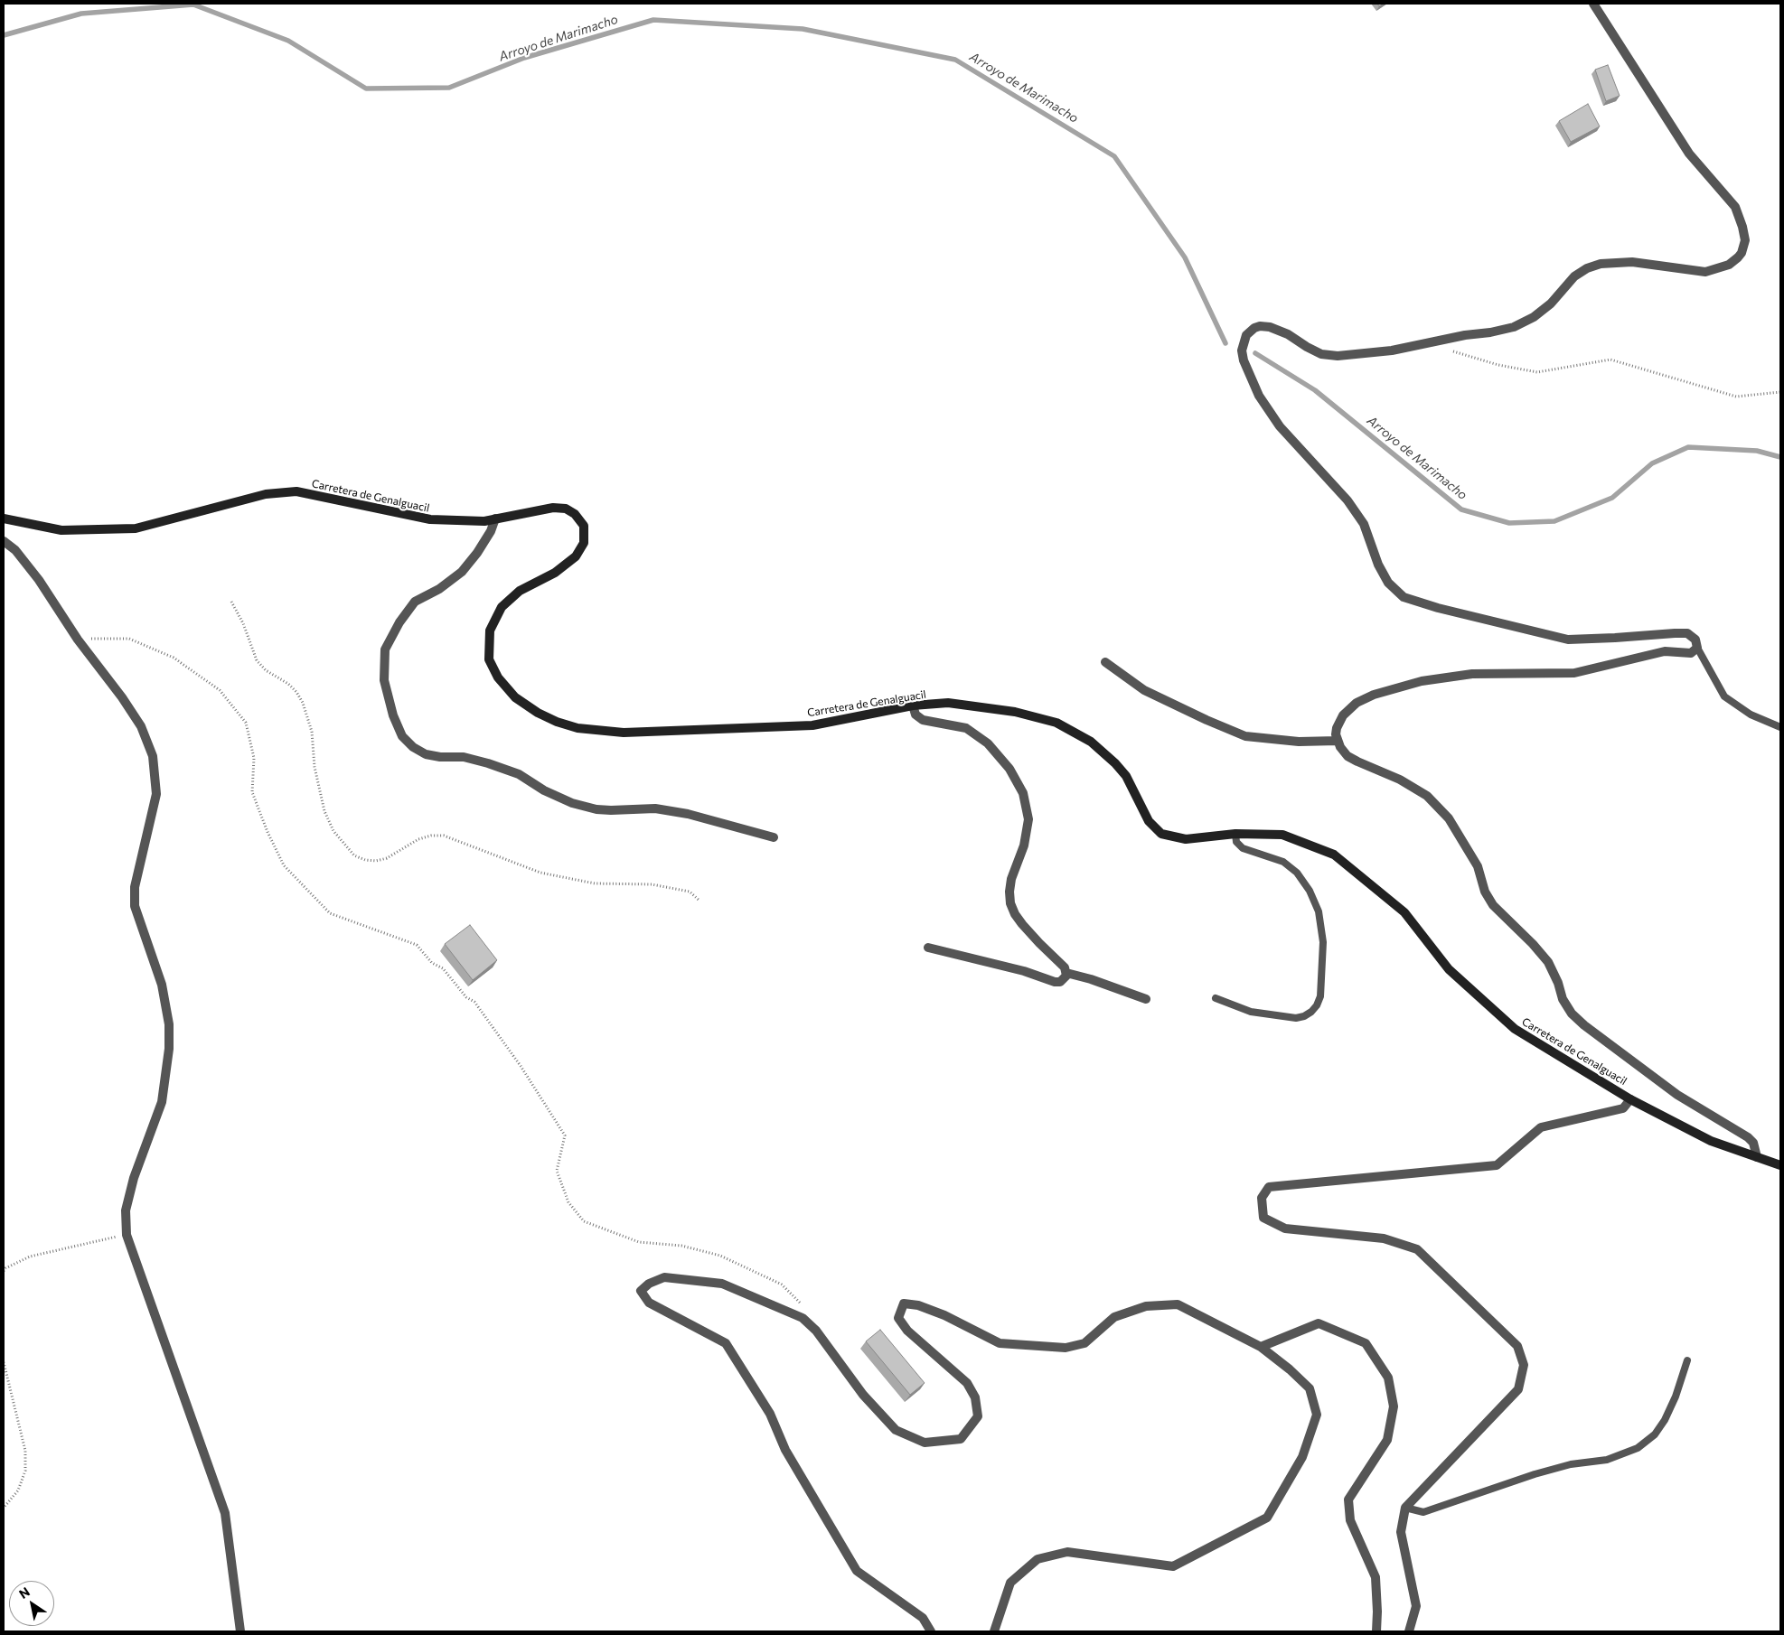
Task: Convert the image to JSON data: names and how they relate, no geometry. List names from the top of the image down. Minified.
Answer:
{"streets":{"street":["Carretera de Genalguacil"]},"water":["Arroyo de Marimacho"],"north":"top left"}
